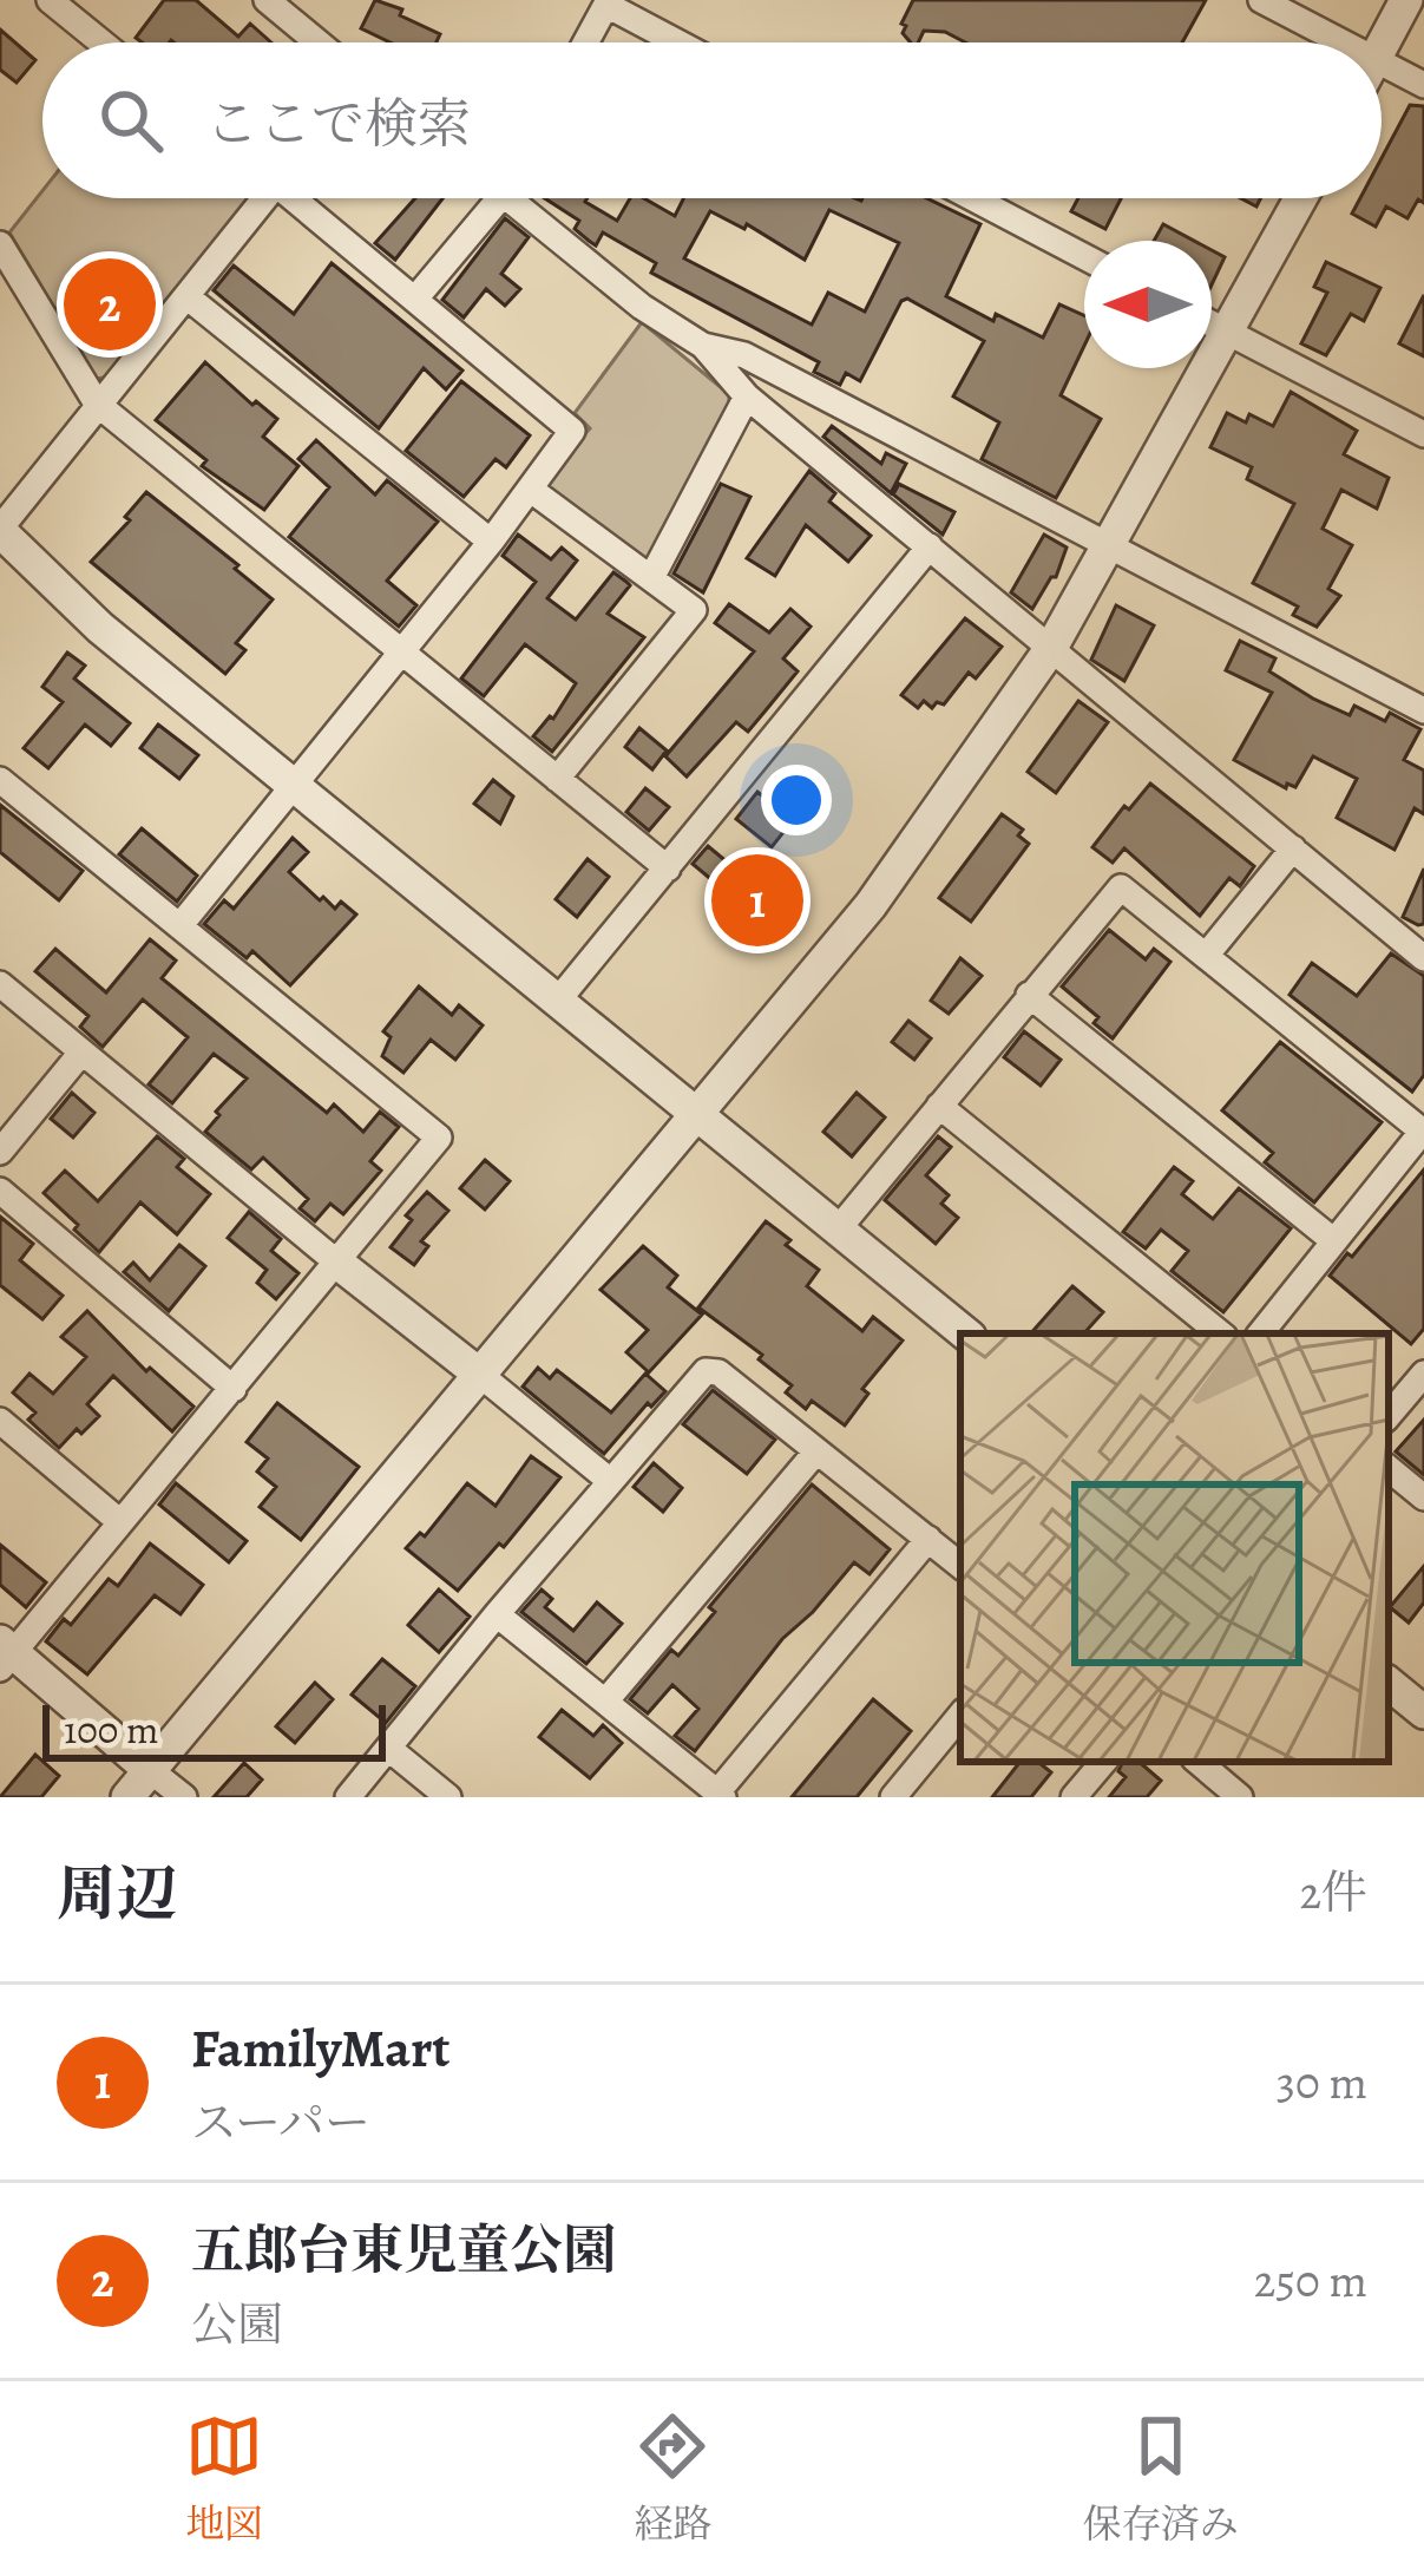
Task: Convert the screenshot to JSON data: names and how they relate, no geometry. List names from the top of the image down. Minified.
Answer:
{"scale_bar":"100 m","north":"left","page":{"search":"ここで検索","pins":["2","1"],"scale":"100 m","heading":["周辺","2件"],"list":[{"mark":"1","name":"FamilyMart","note":"スーパー","value":"30 m"},{"mark":"2","name":"五郎台東児童公園","note":"公園","value":"250 m"}],"nav":["地図","経路","保存済み"]}}
